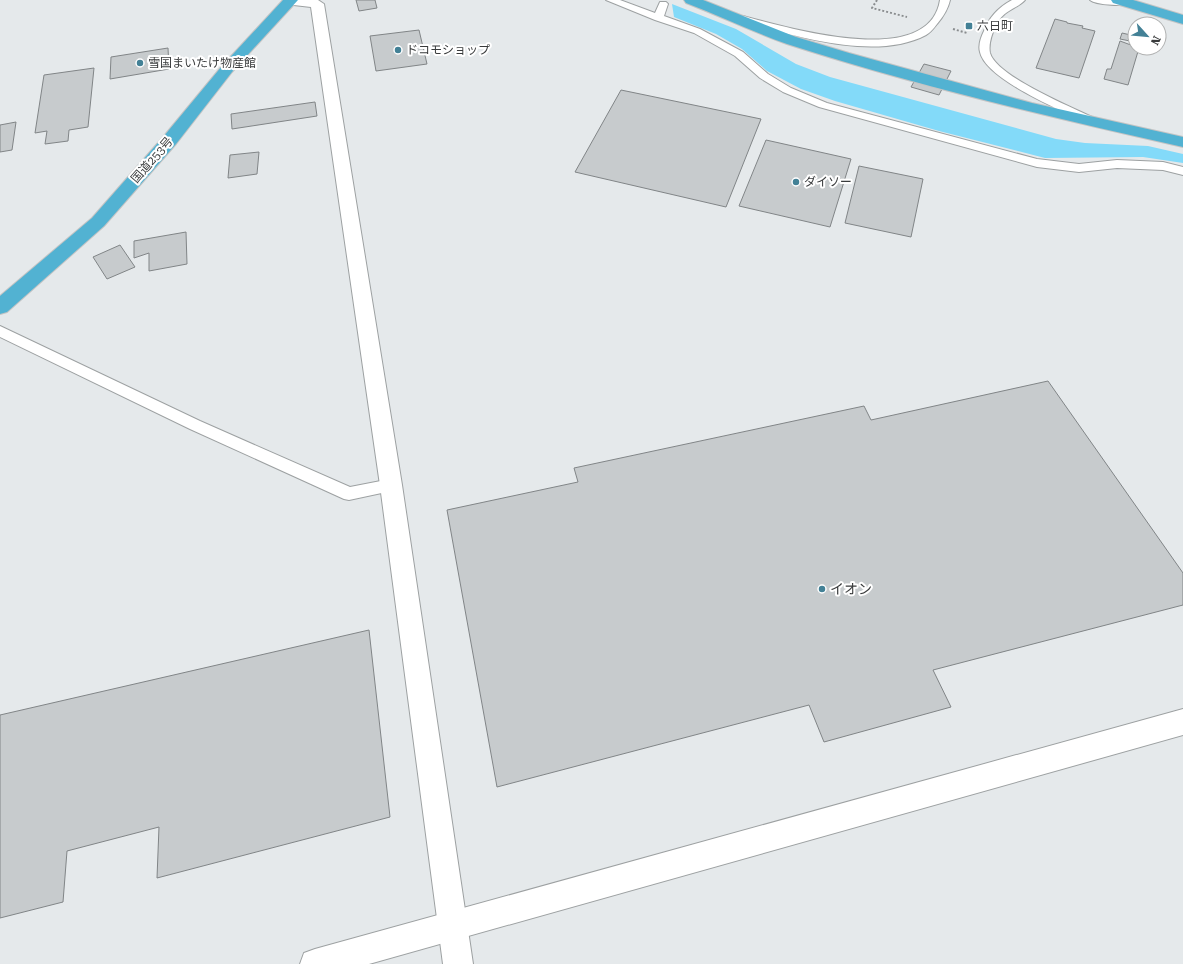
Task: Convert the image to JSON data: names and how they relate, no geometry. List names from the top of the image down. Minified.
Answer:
{"streets":{"highway":["国道253号"]},"places":{"transit":["六日町"],"other":["ドコモショップ","雪国まいたけ物産館","ダイソー","イオン"]},"north":"bottom right"}
